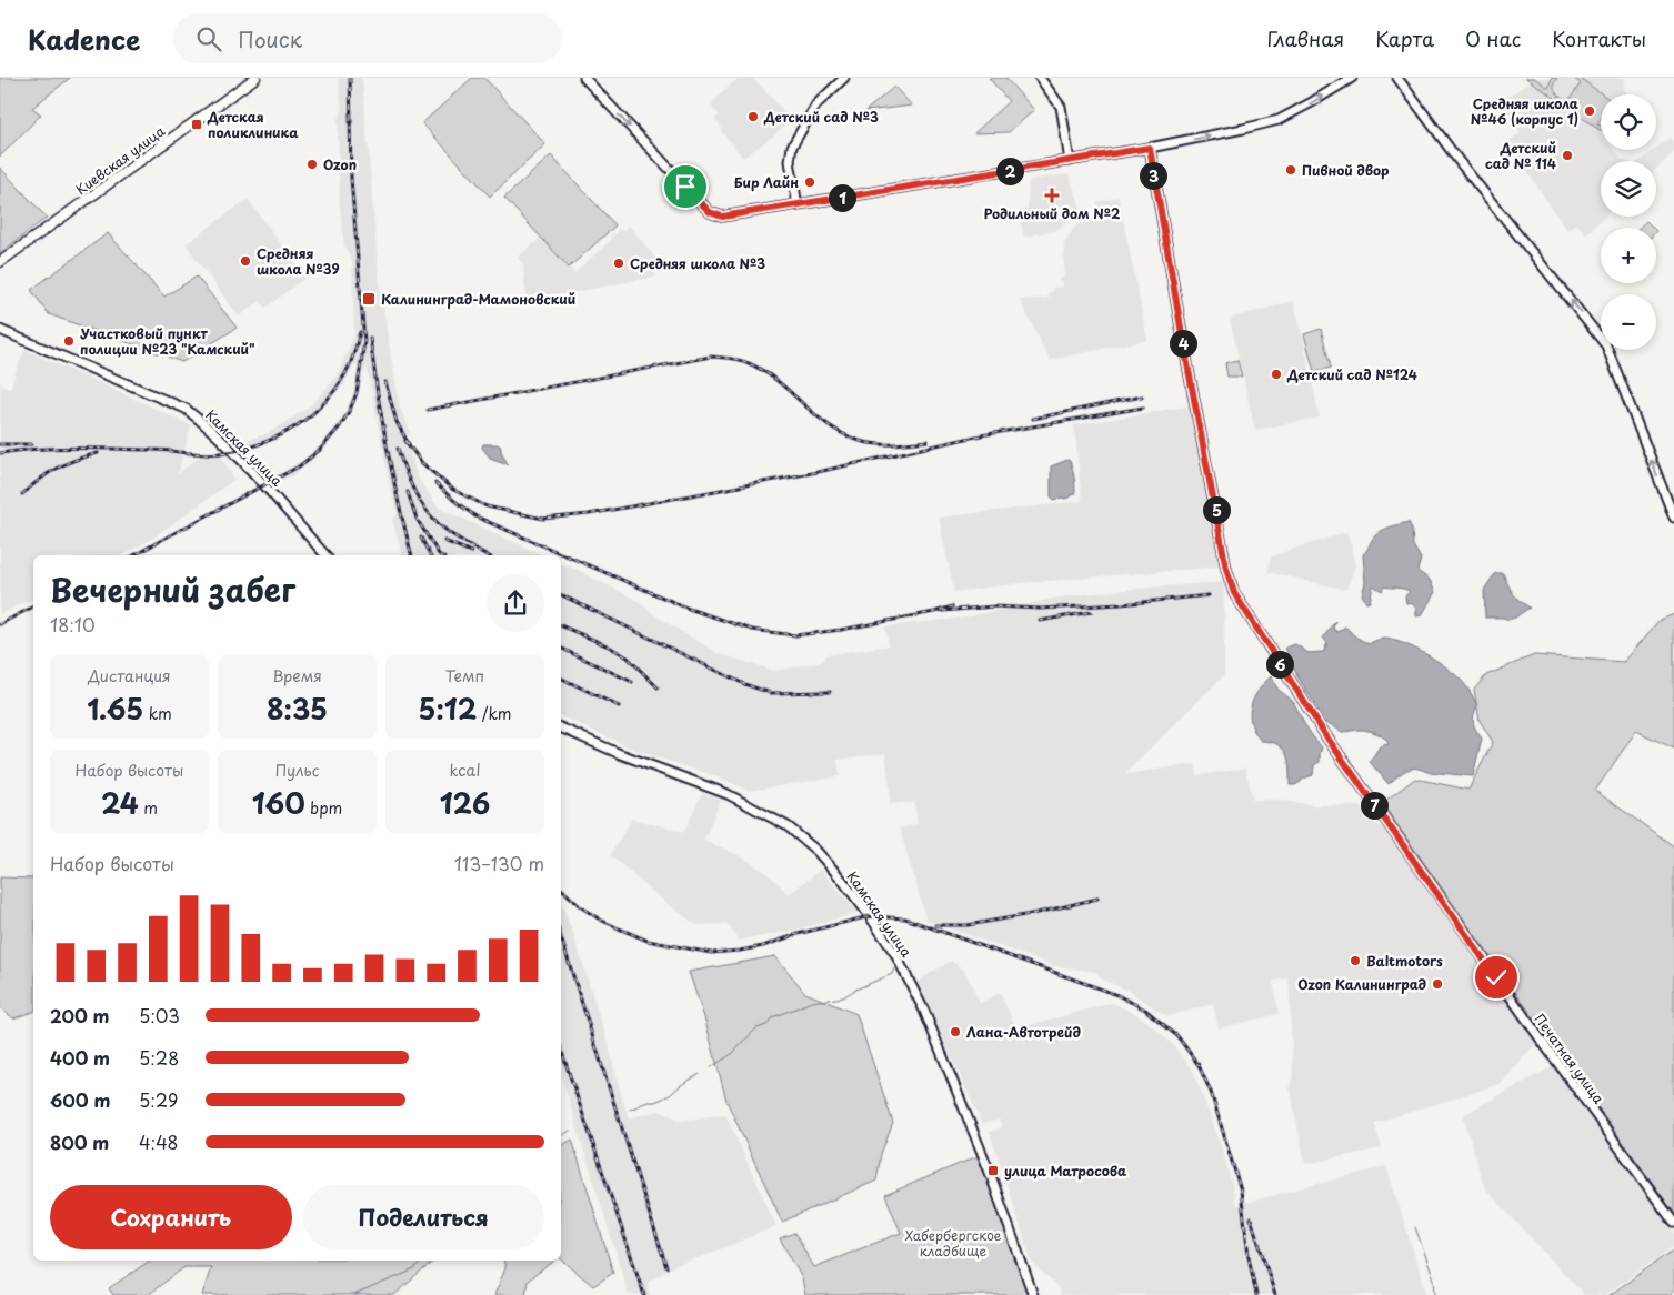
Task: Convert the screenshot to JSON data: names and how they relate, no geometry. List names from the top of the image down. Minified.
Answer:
{"streets":{"main road":["Киевская улица"],"street":["Камская улица","Печатная улица"]},"parks":["Хабербергское кладбище"],"places":{"other":["Средняя школа №46 (корпус 1)","Детский сад №3","Детский сад № 114","Ozon","Пивной двор","Бир Лайн","Средняя школа №39","Средняя школа №3","Участковый пункт полиции №23 \"Камский\"","Детский сад №124","Baltmotors","Ozon Калининград","Лана-Автотрейд"],"transit":["Детская поликлиника","Калининград-Мамоновский","улица Матросова"],"health":["Родильный дом №2"]},"page":{"header":"Kadence","search":"Поиск","nav":["Главная","Карта","О нас","Контакты"],"map_buttons":["+","−"],"pins":["2","3","1","4","5","6","7"],"heading":["Вечерний забег","18:10"],"stats":[["Дистанция","1.65 km"],["Время","8:35"],["Темп","5:12 /km"],["Набор высоты","24 m"],["Пульс","160 bpm"],["kcal","126"]],"chart":["Набор высоты","113–130 m"],"list":[{"name":"200 m","note":"5:03"},{"name":"400 m","note":"5:28"},{"name":"600 m","note":"5:29"},{"name":"800 m","note":"4:48"}],"buttons":["Сохранить","Поделиться"]}}
